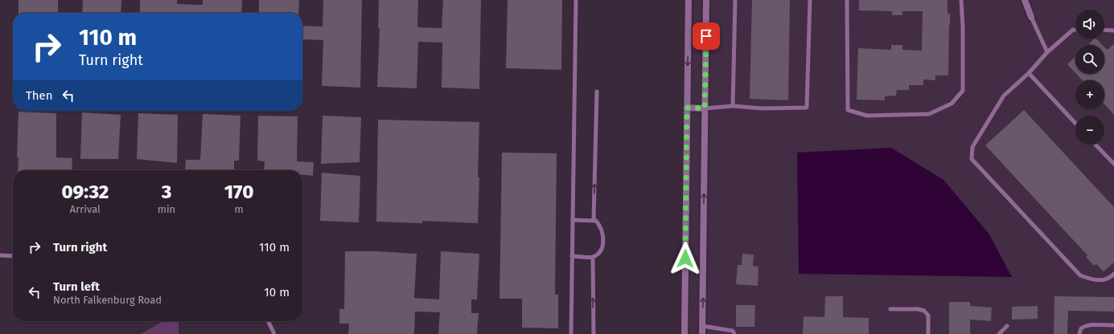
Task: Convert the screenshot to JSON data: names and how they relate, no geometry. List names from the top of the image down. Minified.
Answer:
{"page":{"map_buttons":["+","−"],"turn":["110 m","Turn right"],"then":"Then","eta":["09:32","Arrival","3","min","170","m"],"list":[{"name":"Turn right","value":"110 m"},{"name":"Turn left","note":"North Falkenburg Road","value":"10 m"}]}}
